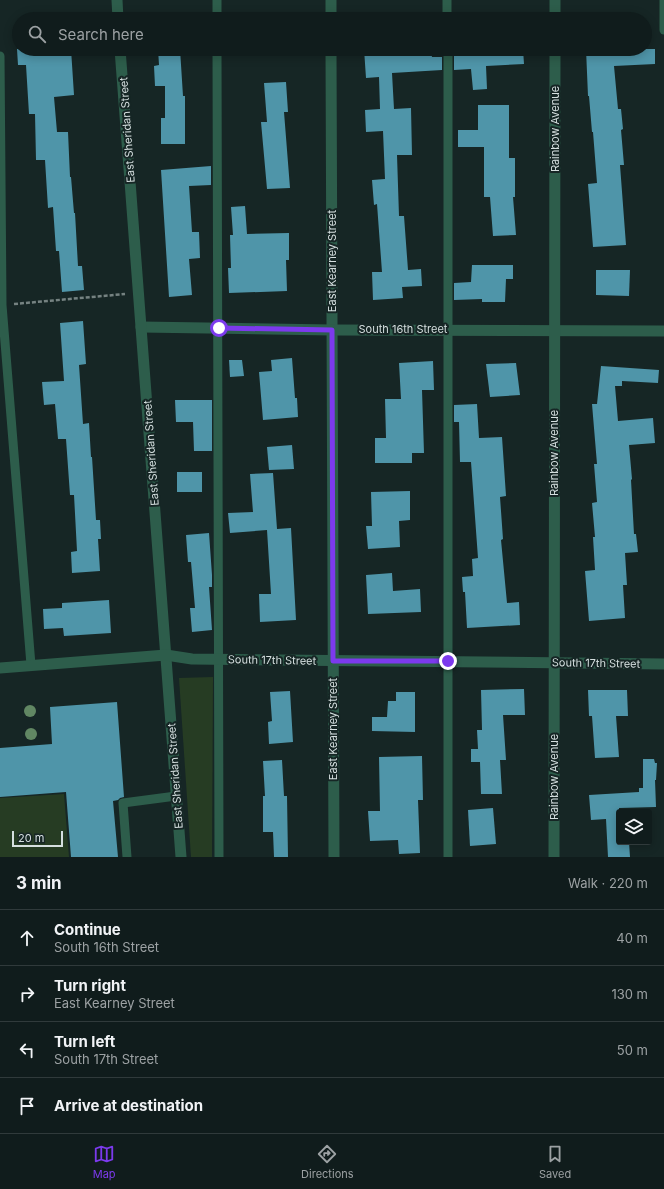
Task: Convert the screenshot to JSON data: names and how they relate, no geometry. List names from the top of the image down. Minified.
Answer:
{"streets":{"street":["Rainbow Avenue","East Sheridan Street","East Kearney Street","South 16th Street","South 17th Street"]},"crossings":[["Rainbow Avenue","South 16th Street"],["Rainbow Avenue","South 17th Street"],["East Sheridan Street","South 16th Street"],["East Sheridan Street","South 17th Street"],["East Kearney Street","South 16th Street"],["East Kearney Street","South 17th Street"]],"scale_bar":"20 m","page":{"search":"Search here","scale":"20 m","heading":["3 min","Walk · 220 m"],"list":[["Continue","South 16th Street","40 m"],["Turn right","East Kearney Street","130 m"],["Turn left","South 17th Street","50 m"],"Arrive at destination"],"nav":["Map","Directions","Saved"]}}
